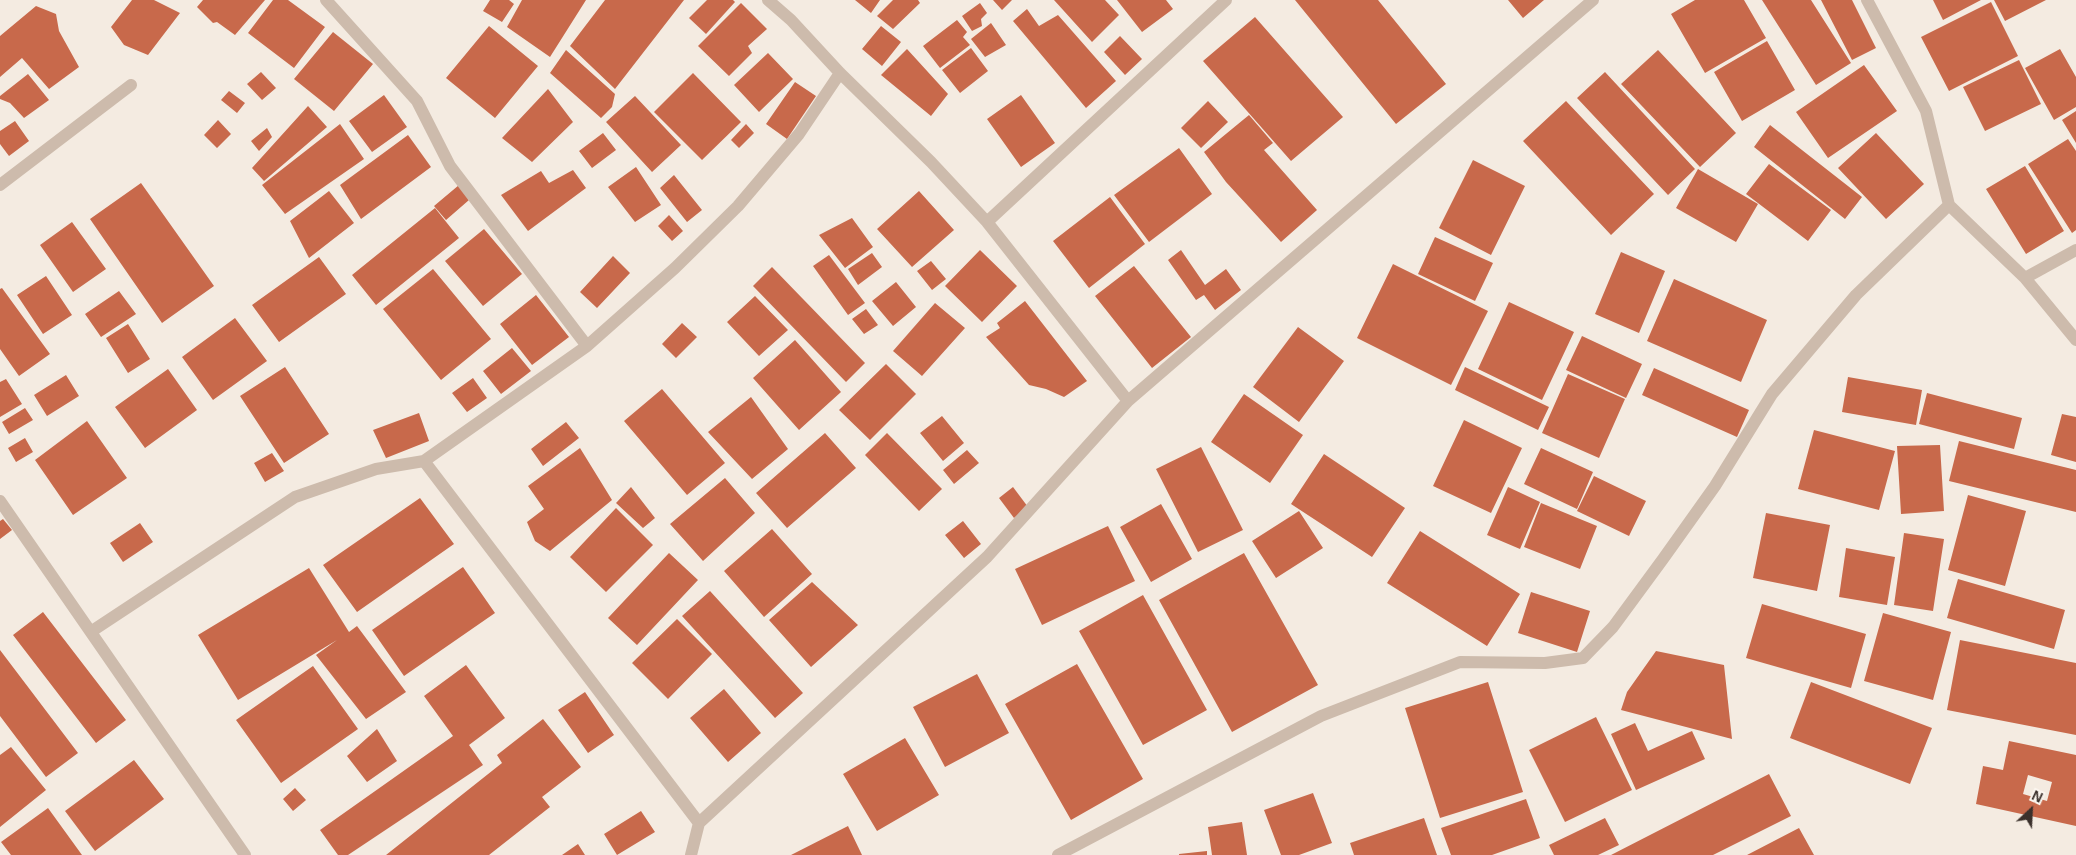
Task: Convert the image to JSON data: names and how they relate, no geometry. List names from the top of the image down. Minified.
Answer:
{"north":"top right"}
